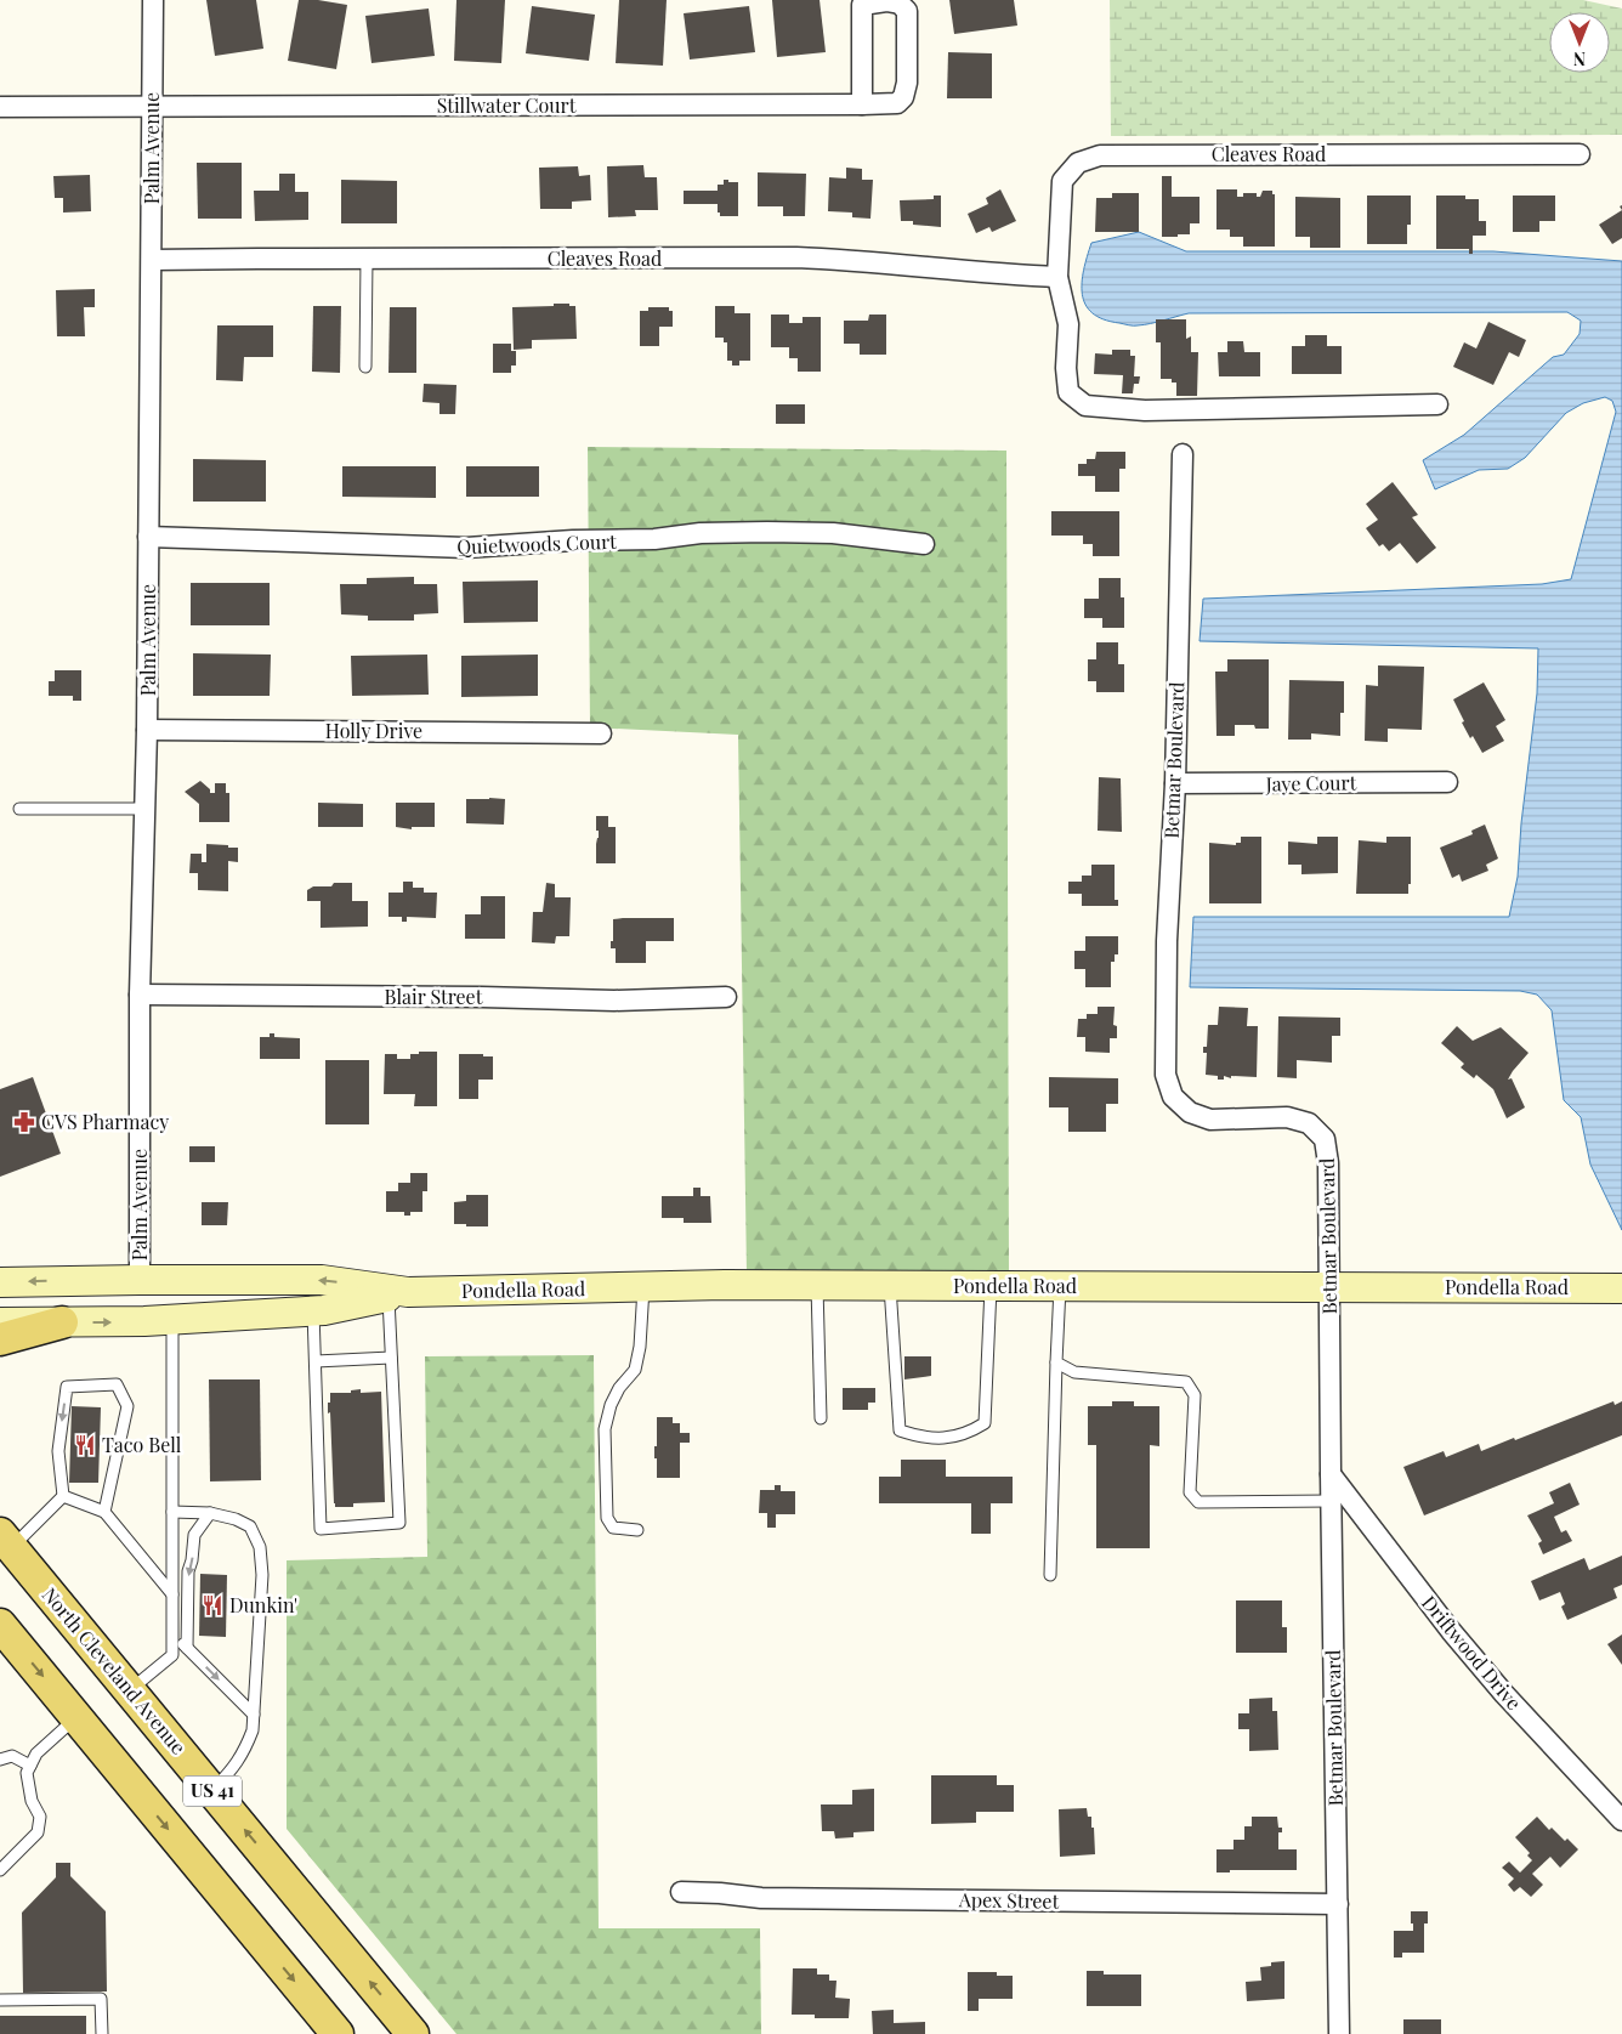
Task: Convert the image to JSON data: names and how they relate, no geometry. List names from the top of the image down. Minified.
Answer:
{"streets":{"main road":["Pondella Road","North Cleveland Avenue","US 41"],"street":["Stillwater Court","Palm Avenue","Cleaves Road","Quietwoods Court","Holly Drive","Betmar Boulevard","Jaye Court","Blair Street","Driftwood Drive","Apex Street"]},"crossings":[["Stillwater Court","Palm Avenue"],["Palm Avenue","Cleaves Road"],["Palm Avenue","Quietwoods Court"],["Palm Avenue","Holly Drive"],["Palm Avenue","Blair Street"],["Palm Avenue","Pondella Road"],["Betmar Boulevard","Jaye Court"],["Betmar Boulevard","Pondella Road"],["Betmar Boulevard","Driftwood Drive"],["Betmar Boulevard","Apex Street"]],"places":{"pharmacy":["CVS Pharmacy"],"restaurant":["Taco Bell","Dunkin'"]},"north":"bottom"}
